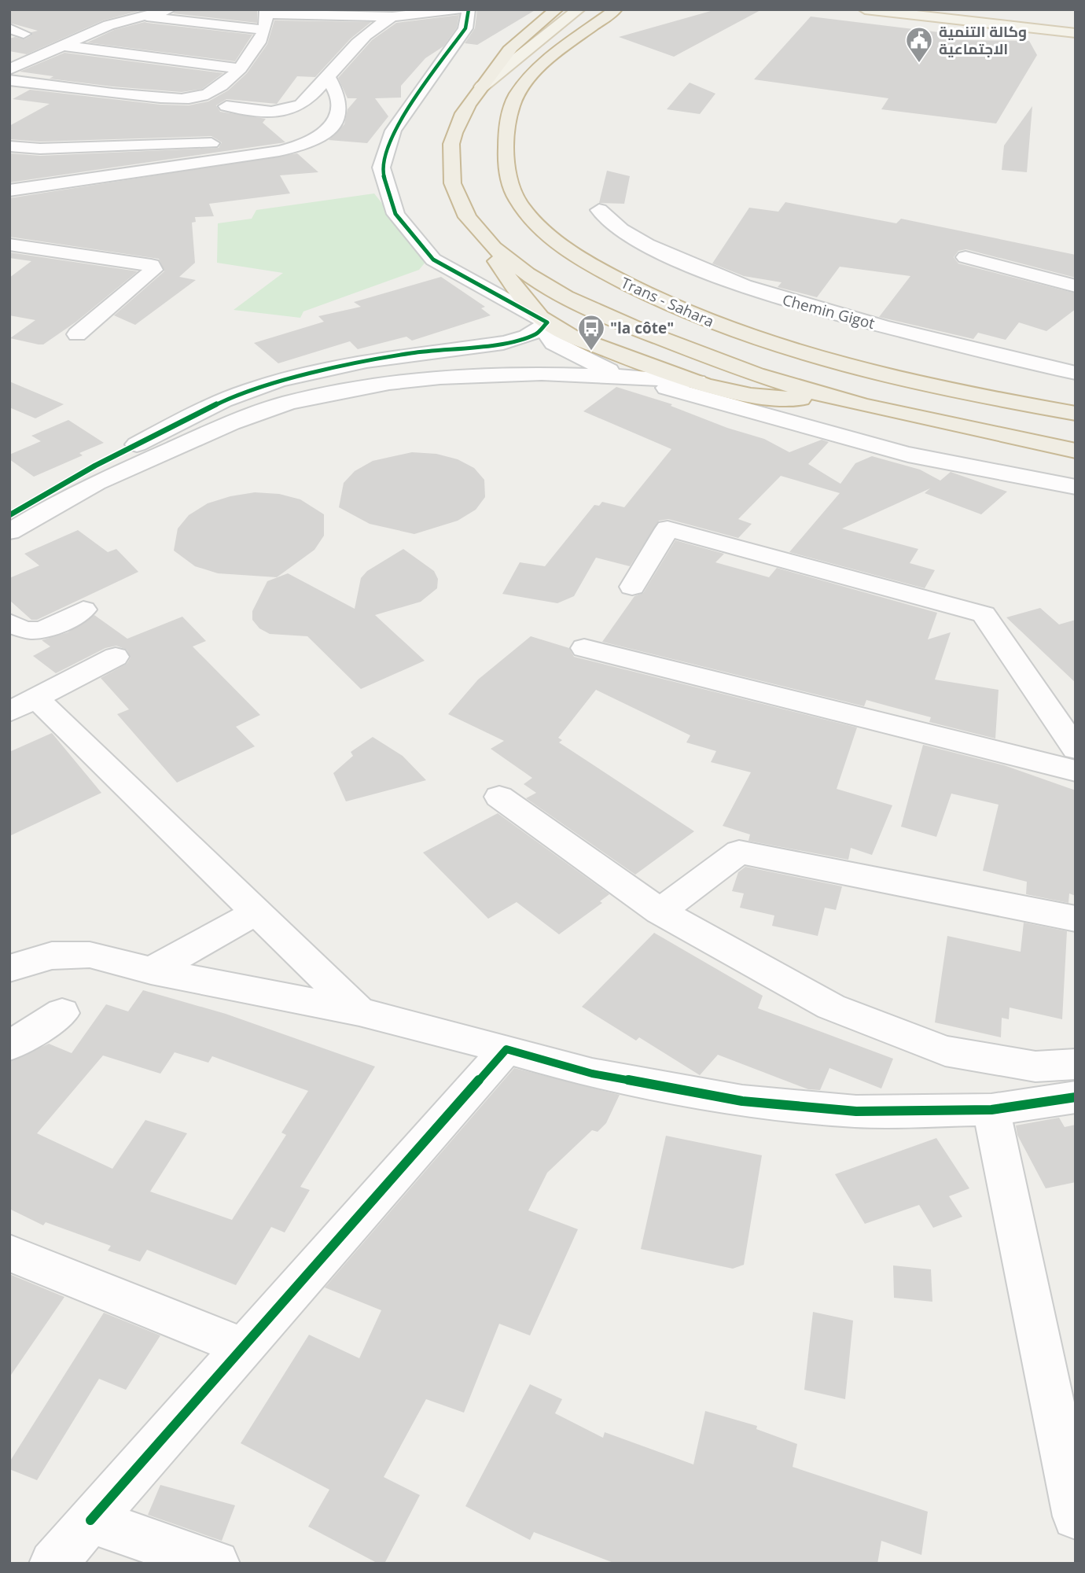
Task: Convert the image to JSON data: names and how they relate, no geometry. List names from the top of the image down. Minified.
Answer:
{"streets":{"highway":["Trans - Sahara"],"street":["Chemin Gigot"]},"places":{"public building":["وكالة التنمية الاجتماعية"],"bus stop":["\"la côte\""]}}
